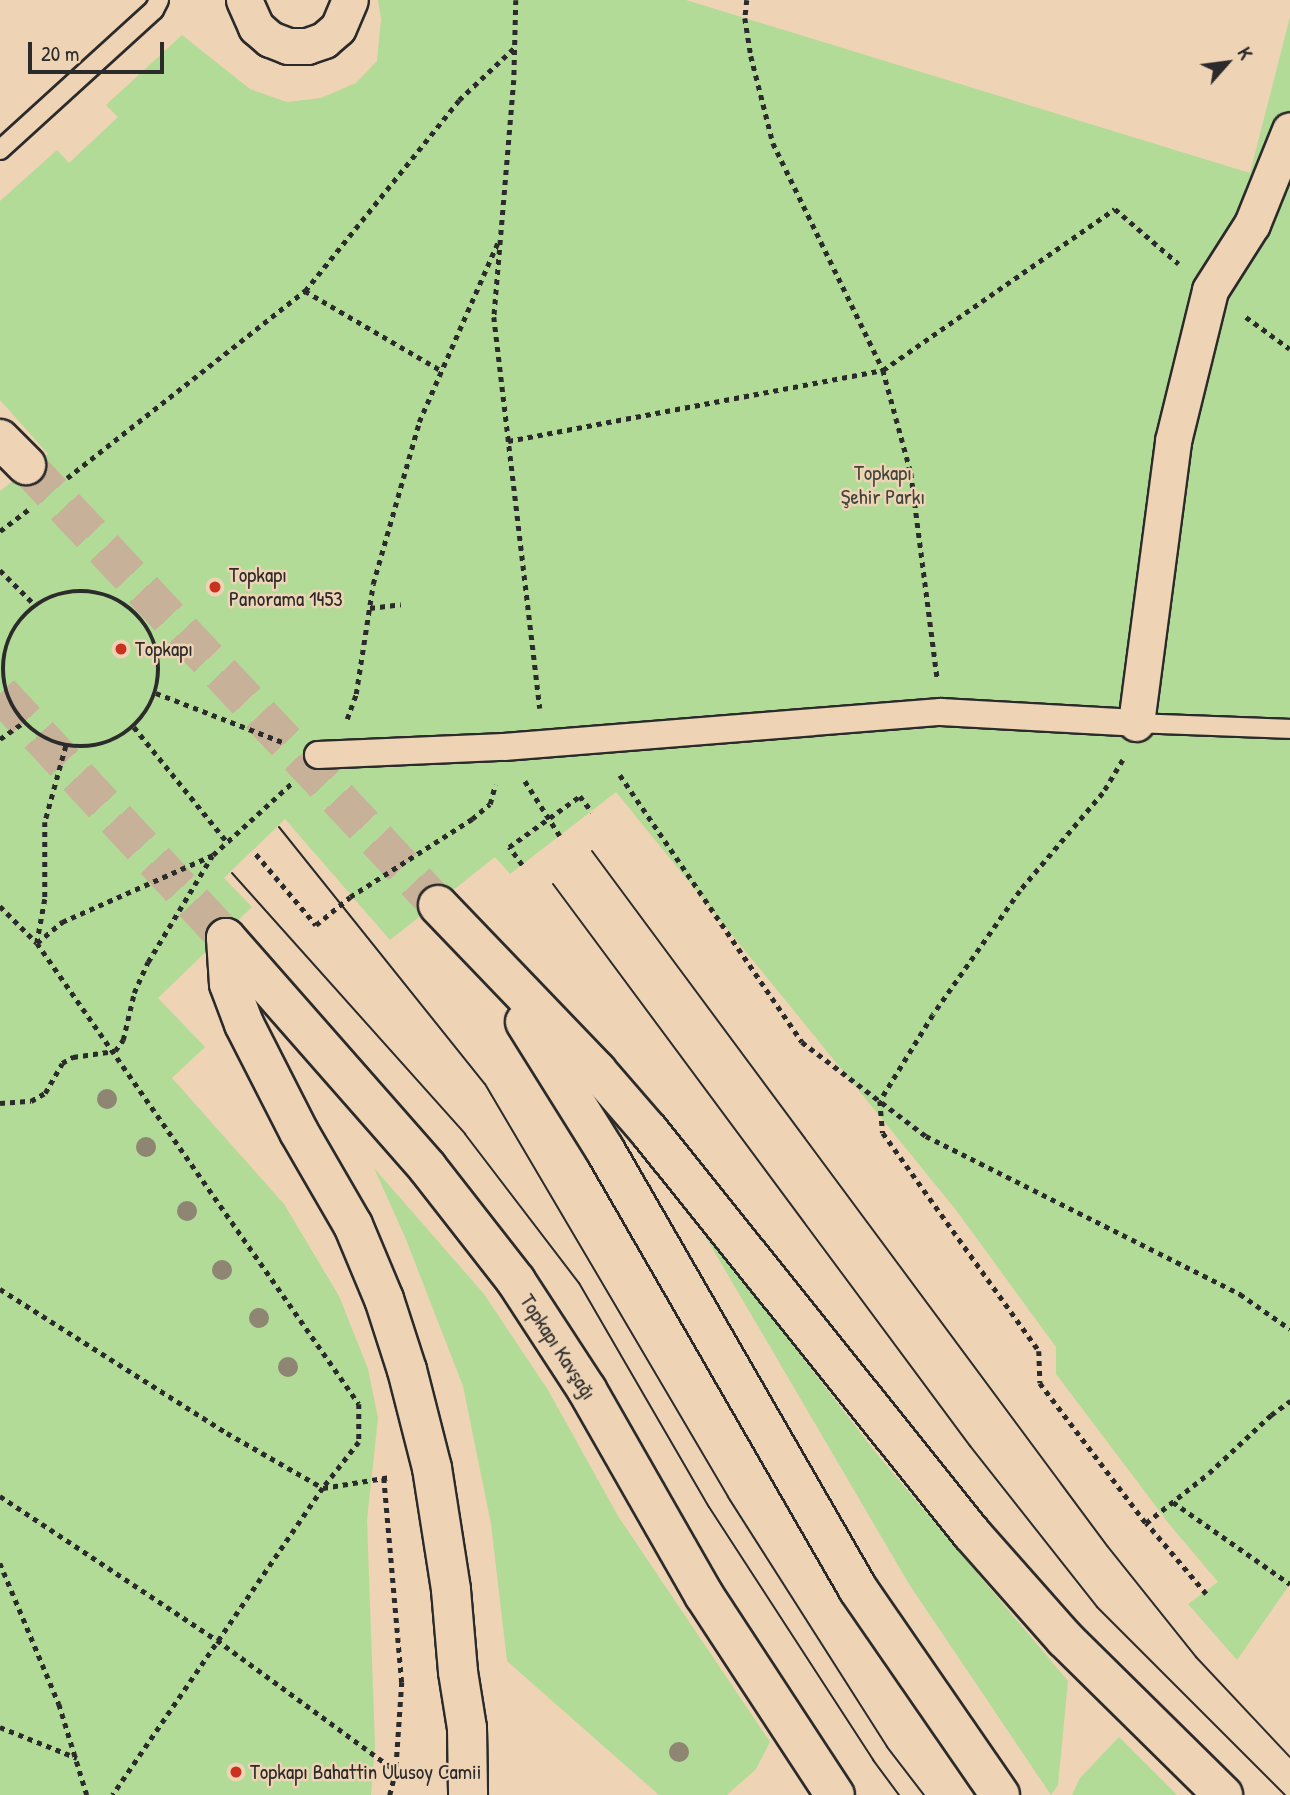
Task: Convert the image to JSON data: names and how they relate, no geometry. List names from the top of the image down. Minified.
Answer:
{"streets":{"main road":["Topkapı Kavşağı"]},"parks":["Topkapı Şehir Parkı"],"places":["Topkapı Panorama 1453","Topkapı","Topkapı Bahattin Ulusoy Camii"],"scale_bar":"20 m","north":"top right"}
